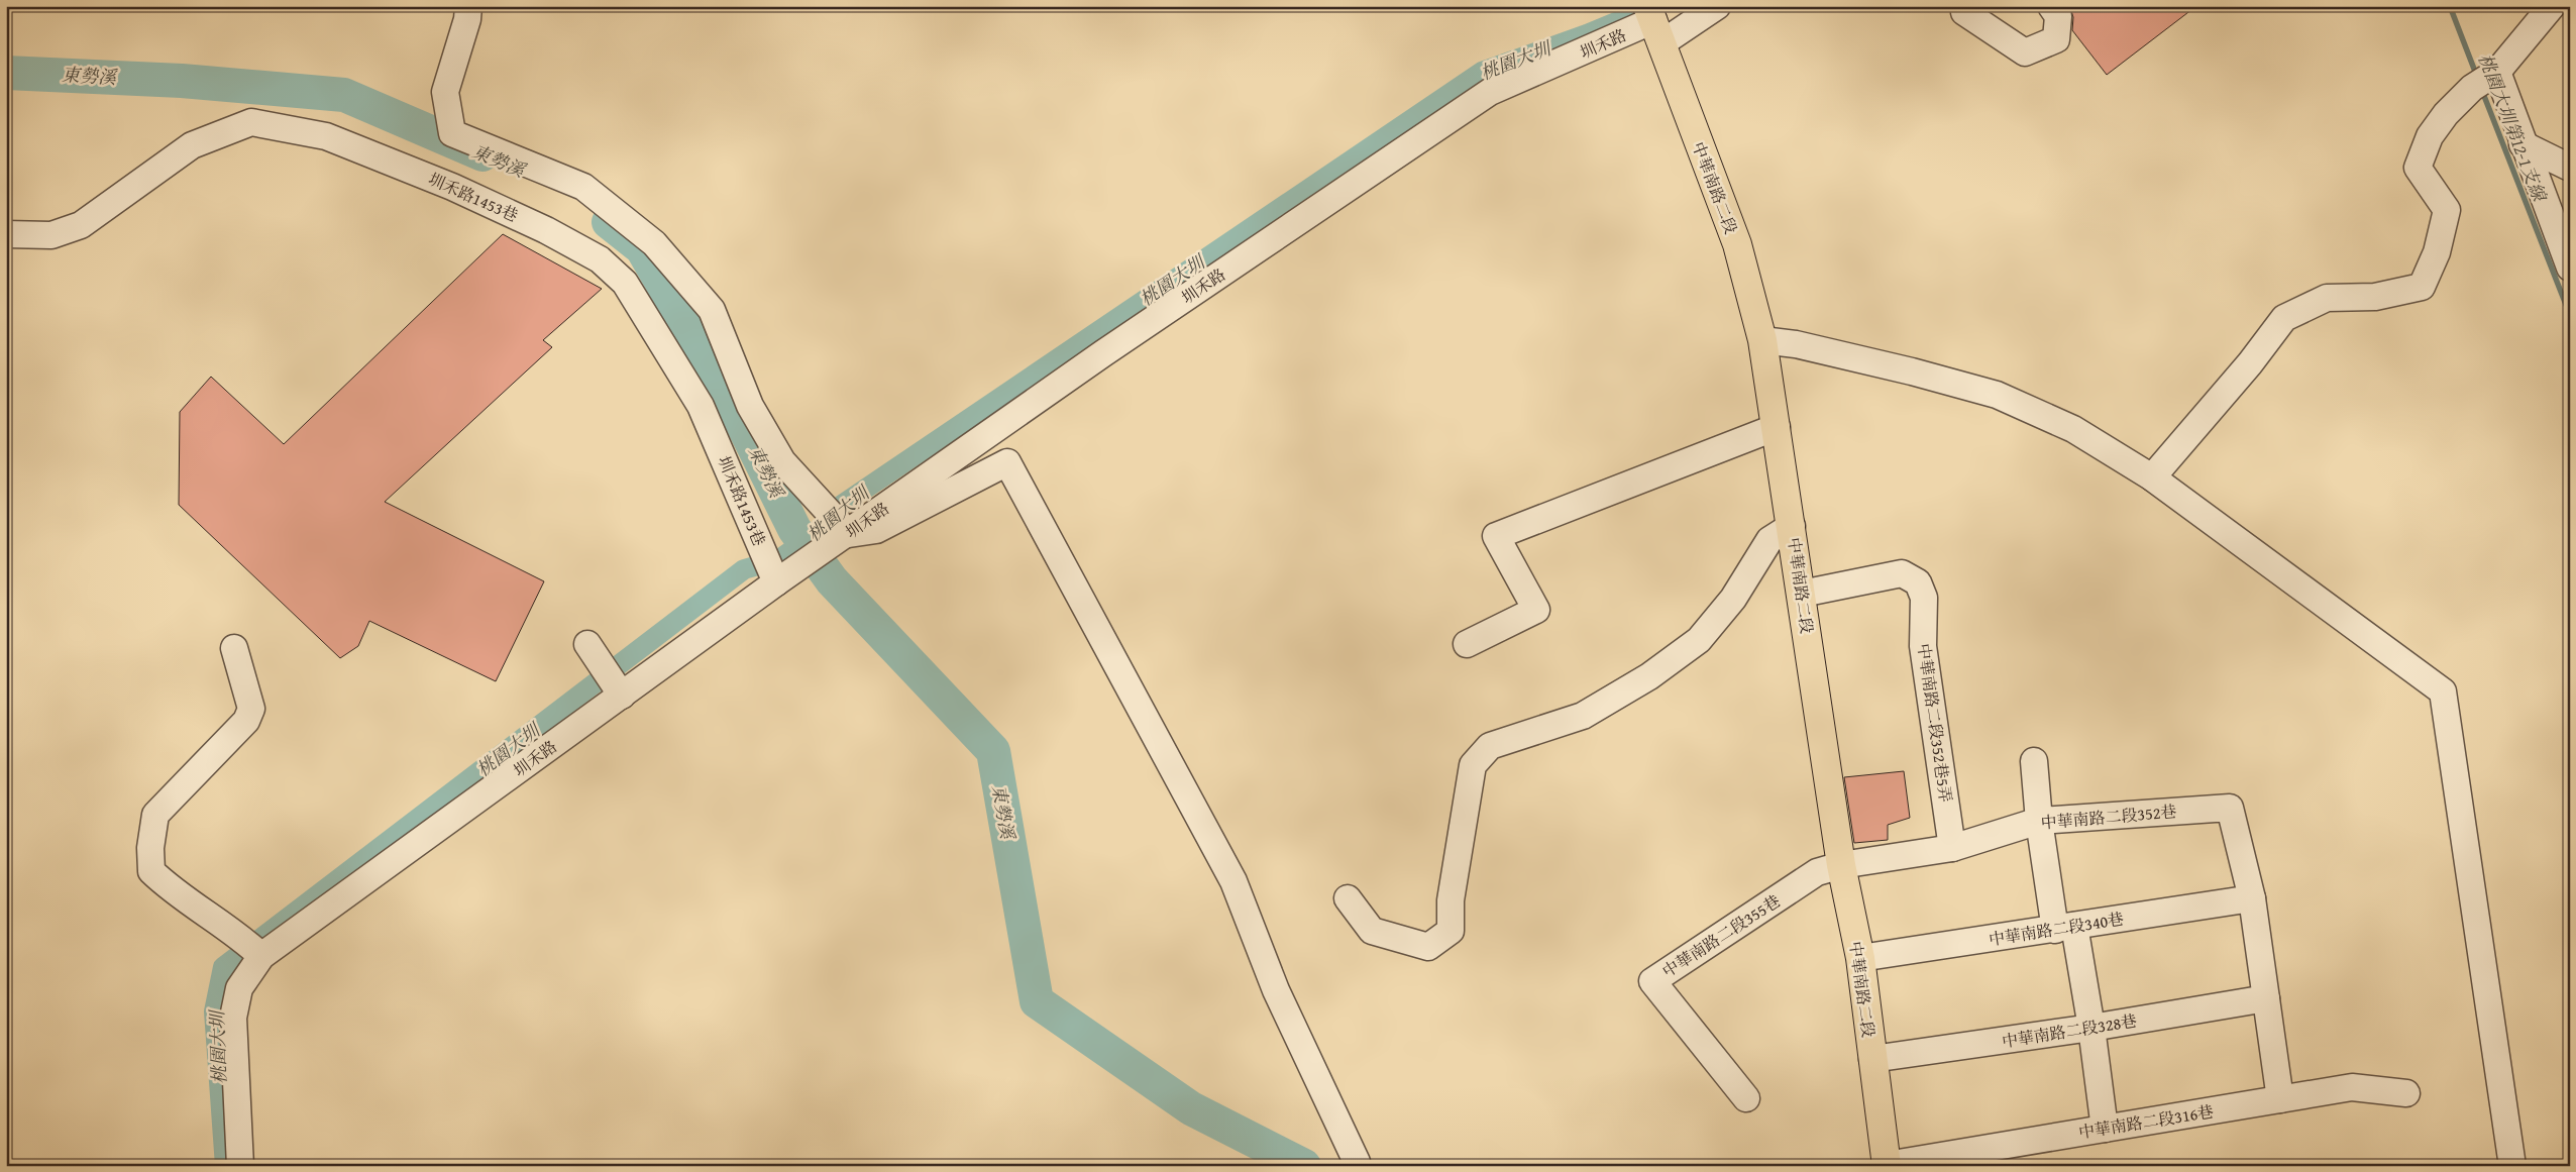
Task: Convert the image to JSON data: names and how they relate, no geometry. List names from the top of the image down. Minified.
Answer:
{"streets":{"main road":["中華南路二段"],"street":["圳禾路","圳禾路1453巷","中華南路二段352巷5弄","中華南路二段352巷","中華南路二段340巷","中華南路二段355巷","中華南路二段328巷","中華南路二段316巷"]},"crossings":[["圳禾路","中華南路二段"],["圳禾路","圳禾路1453巷"],["中華南路二段","中華南路二段352巷5弄"],["中華南路二段","中華南路二段352巷"],["中華南路二段","中華南路二段340巷"],["中華南路二段","中華南路二段355巷"],["中華南路二段","中華南路二段328巷"],["中華南路二段","中華南路二段316巷"],["中華南路二段352巷5弄","中華南路二段352巷"],["中華南路二段352巷","中華南路二段340巷"],["中華南路二段352巷","中華南路二段355巷"]],"water":["桃園大圳","東勢溪","桃園大圳第12-1支線"]}
